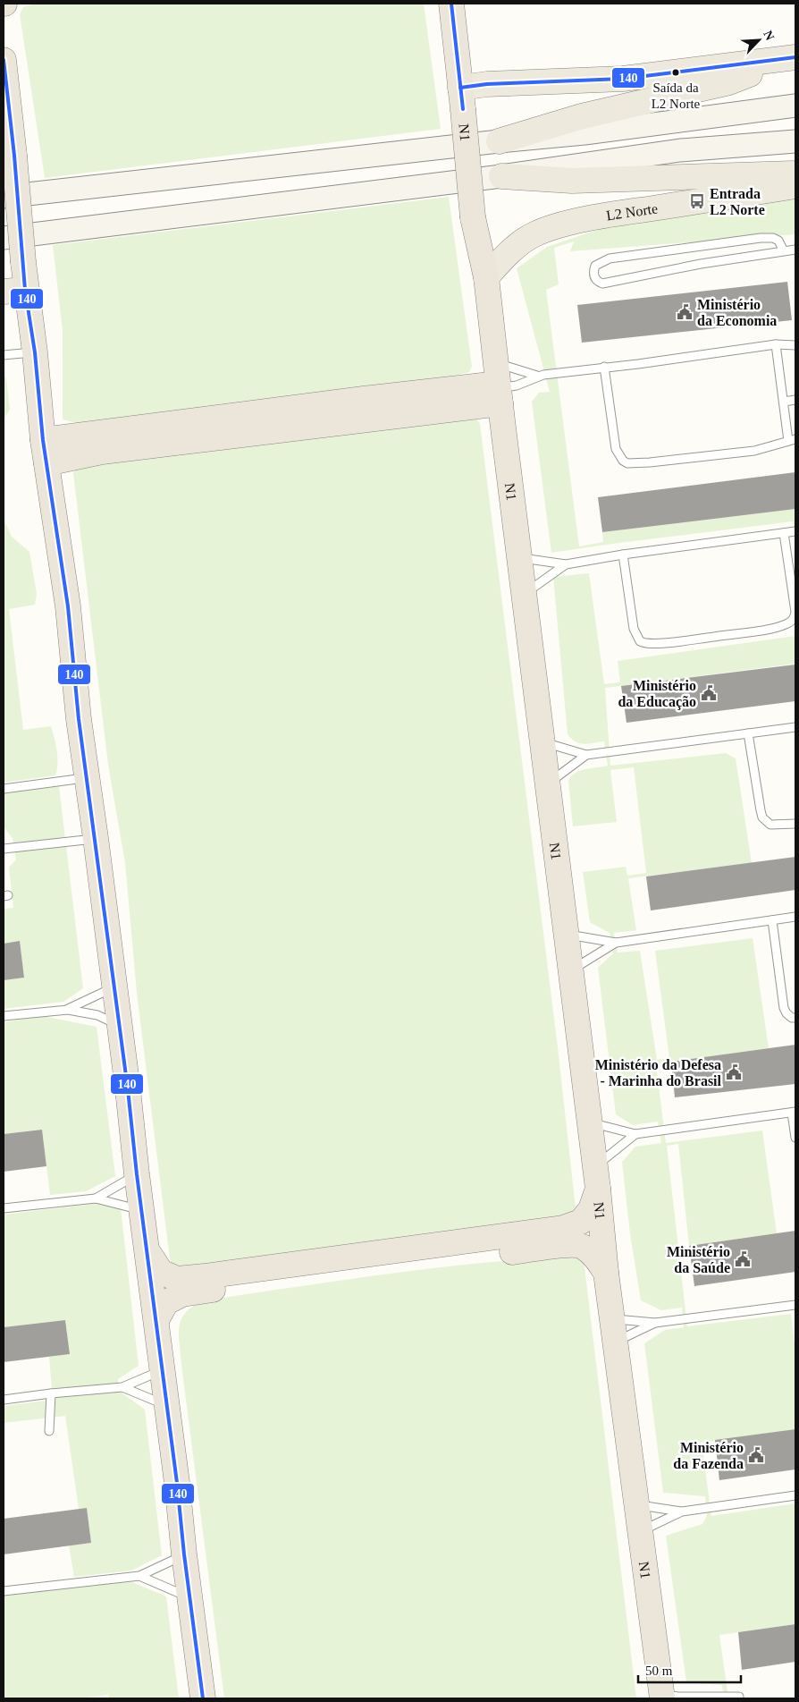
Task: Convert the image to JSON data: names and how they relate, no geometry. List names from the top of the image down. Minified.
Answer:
{"streets":{"highway":["N1"],"main road":["L2 Norte"]},"crossings":[["N1","L2 Norte"]],"places":{"other":["Saída da L2 Norte"],"bus stop":["Entrada L2 Norte"],"public building":["Ministério da Economia","Ministério da Educação","Ministério da Defesa - Marinha do Brasil","Ministério da Saúde","Ministério da Fazenda"]},"lines":["transit line 140"],"scale_bar":"50 m","north":"top right"}
